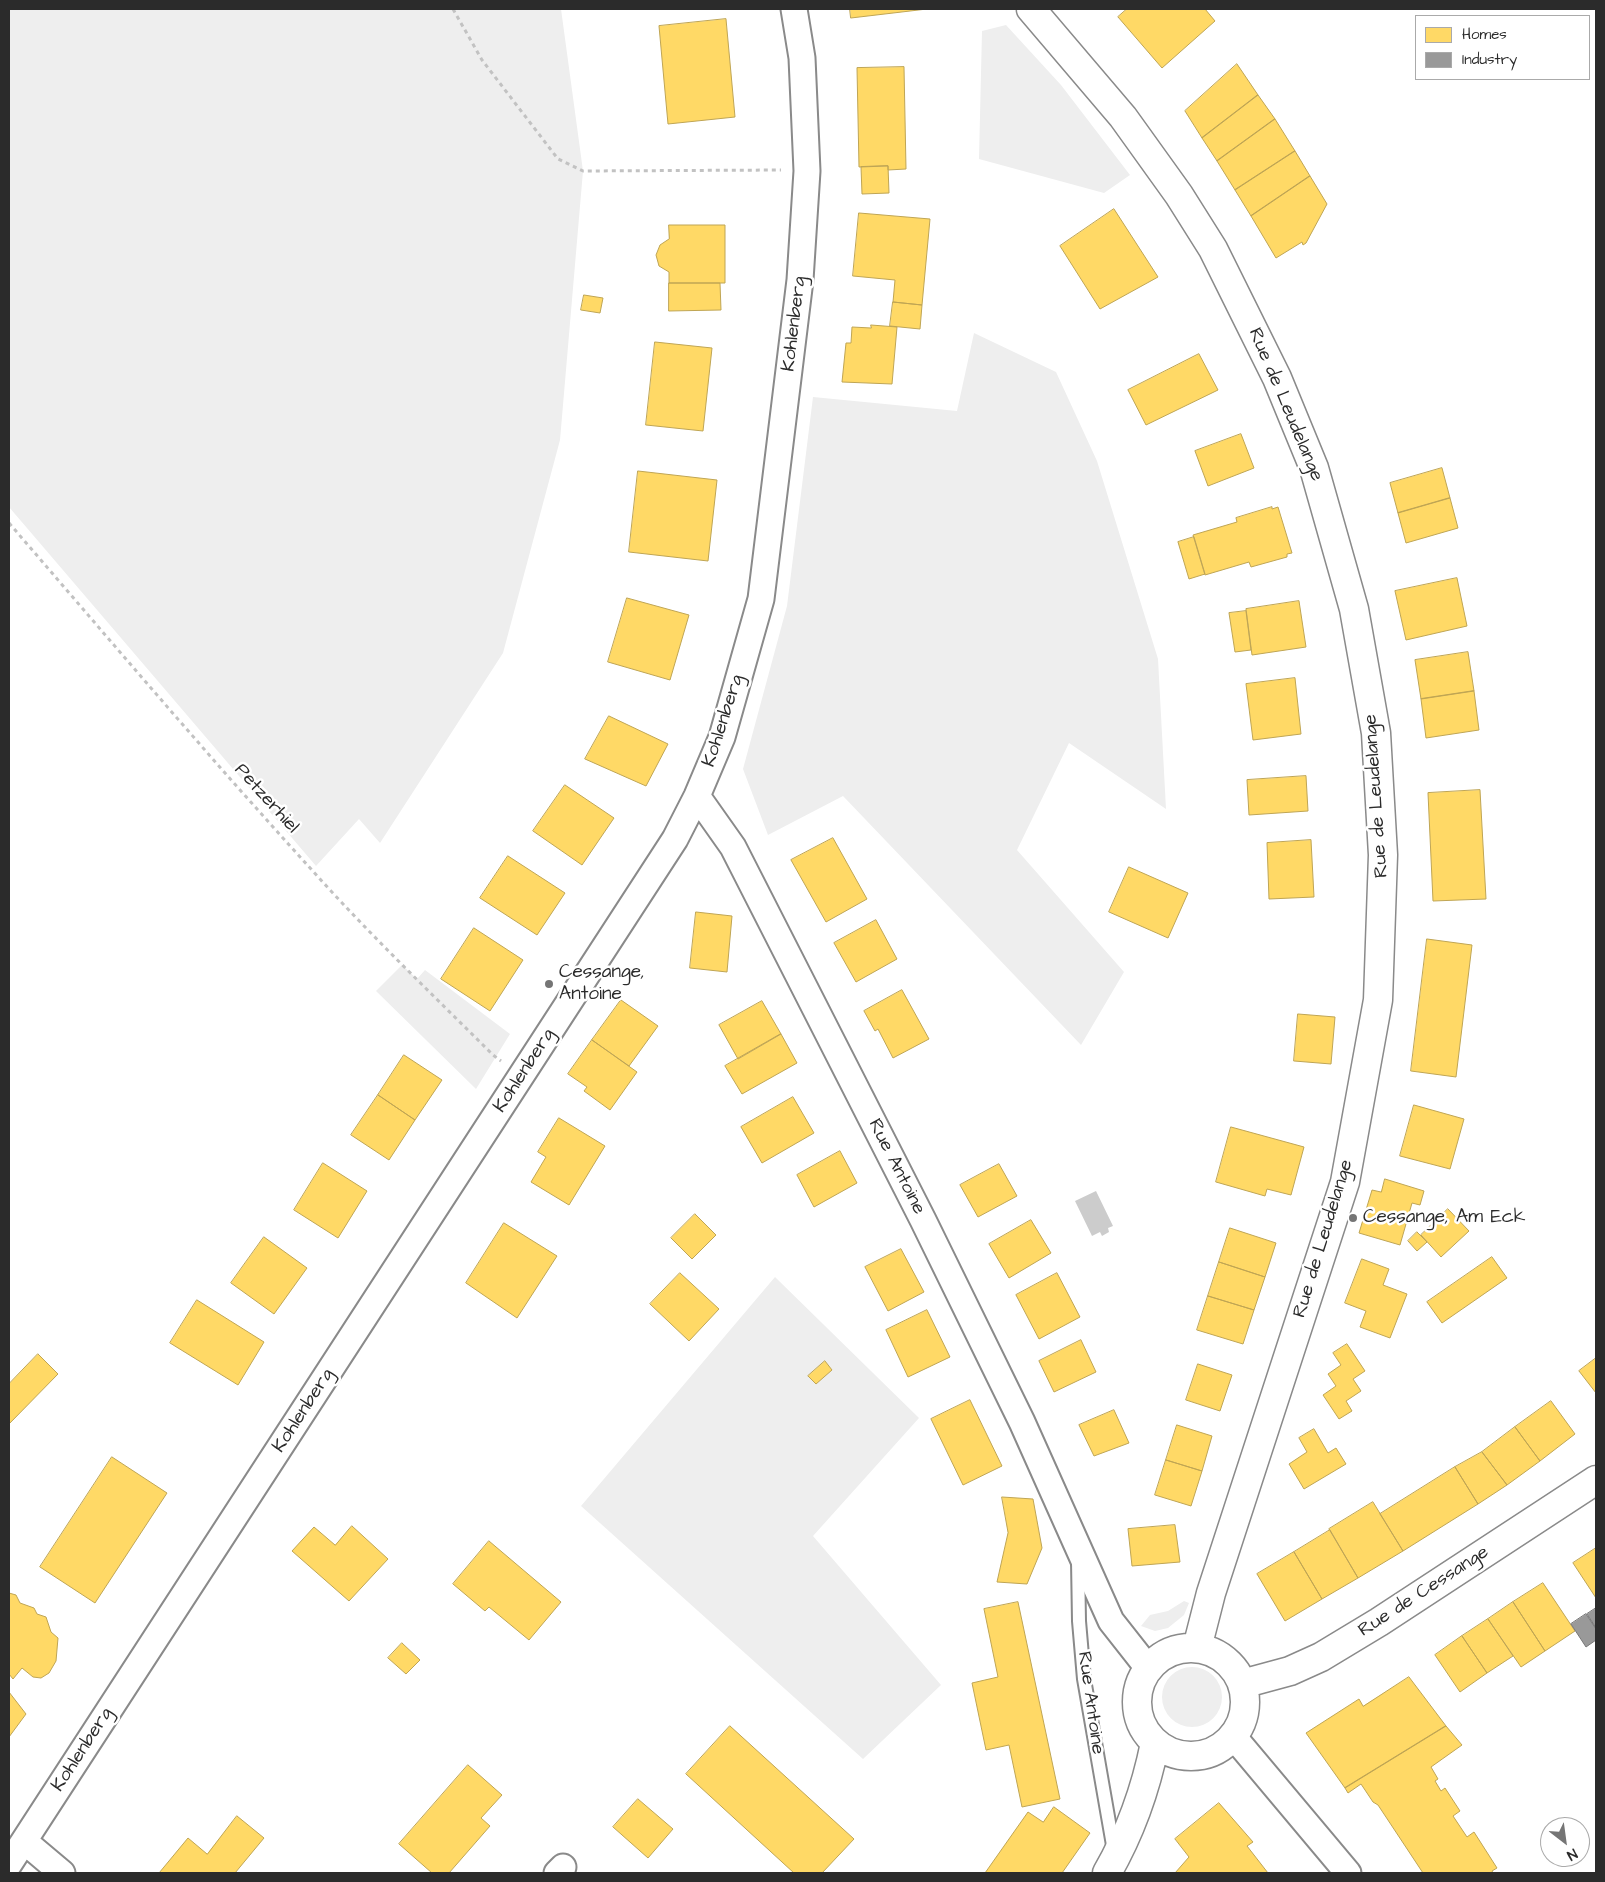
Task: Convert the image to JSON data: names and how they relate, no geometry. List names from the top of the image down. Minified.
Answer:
{"streets":{"main road":["Rue de Leudelange","Rue de Cessange"],"street":["Kohlenberg","Rue Antoine"],"path":["Petzerhiel"]},"crossings":[["Kohlenberg","Petzerhiel"],["Kohlenberg","Rue Antoine"],["Rue de Leudelange","Rue Antoine"],["Rue de Leudelange","Rue de Cessange"],["Rue Antoine","Rue de Cessange"]],"places":["Cessange, Antoine","Cessange, Am Eck"],"legend":["Homes","Industry"],"north":"bottom right"}
